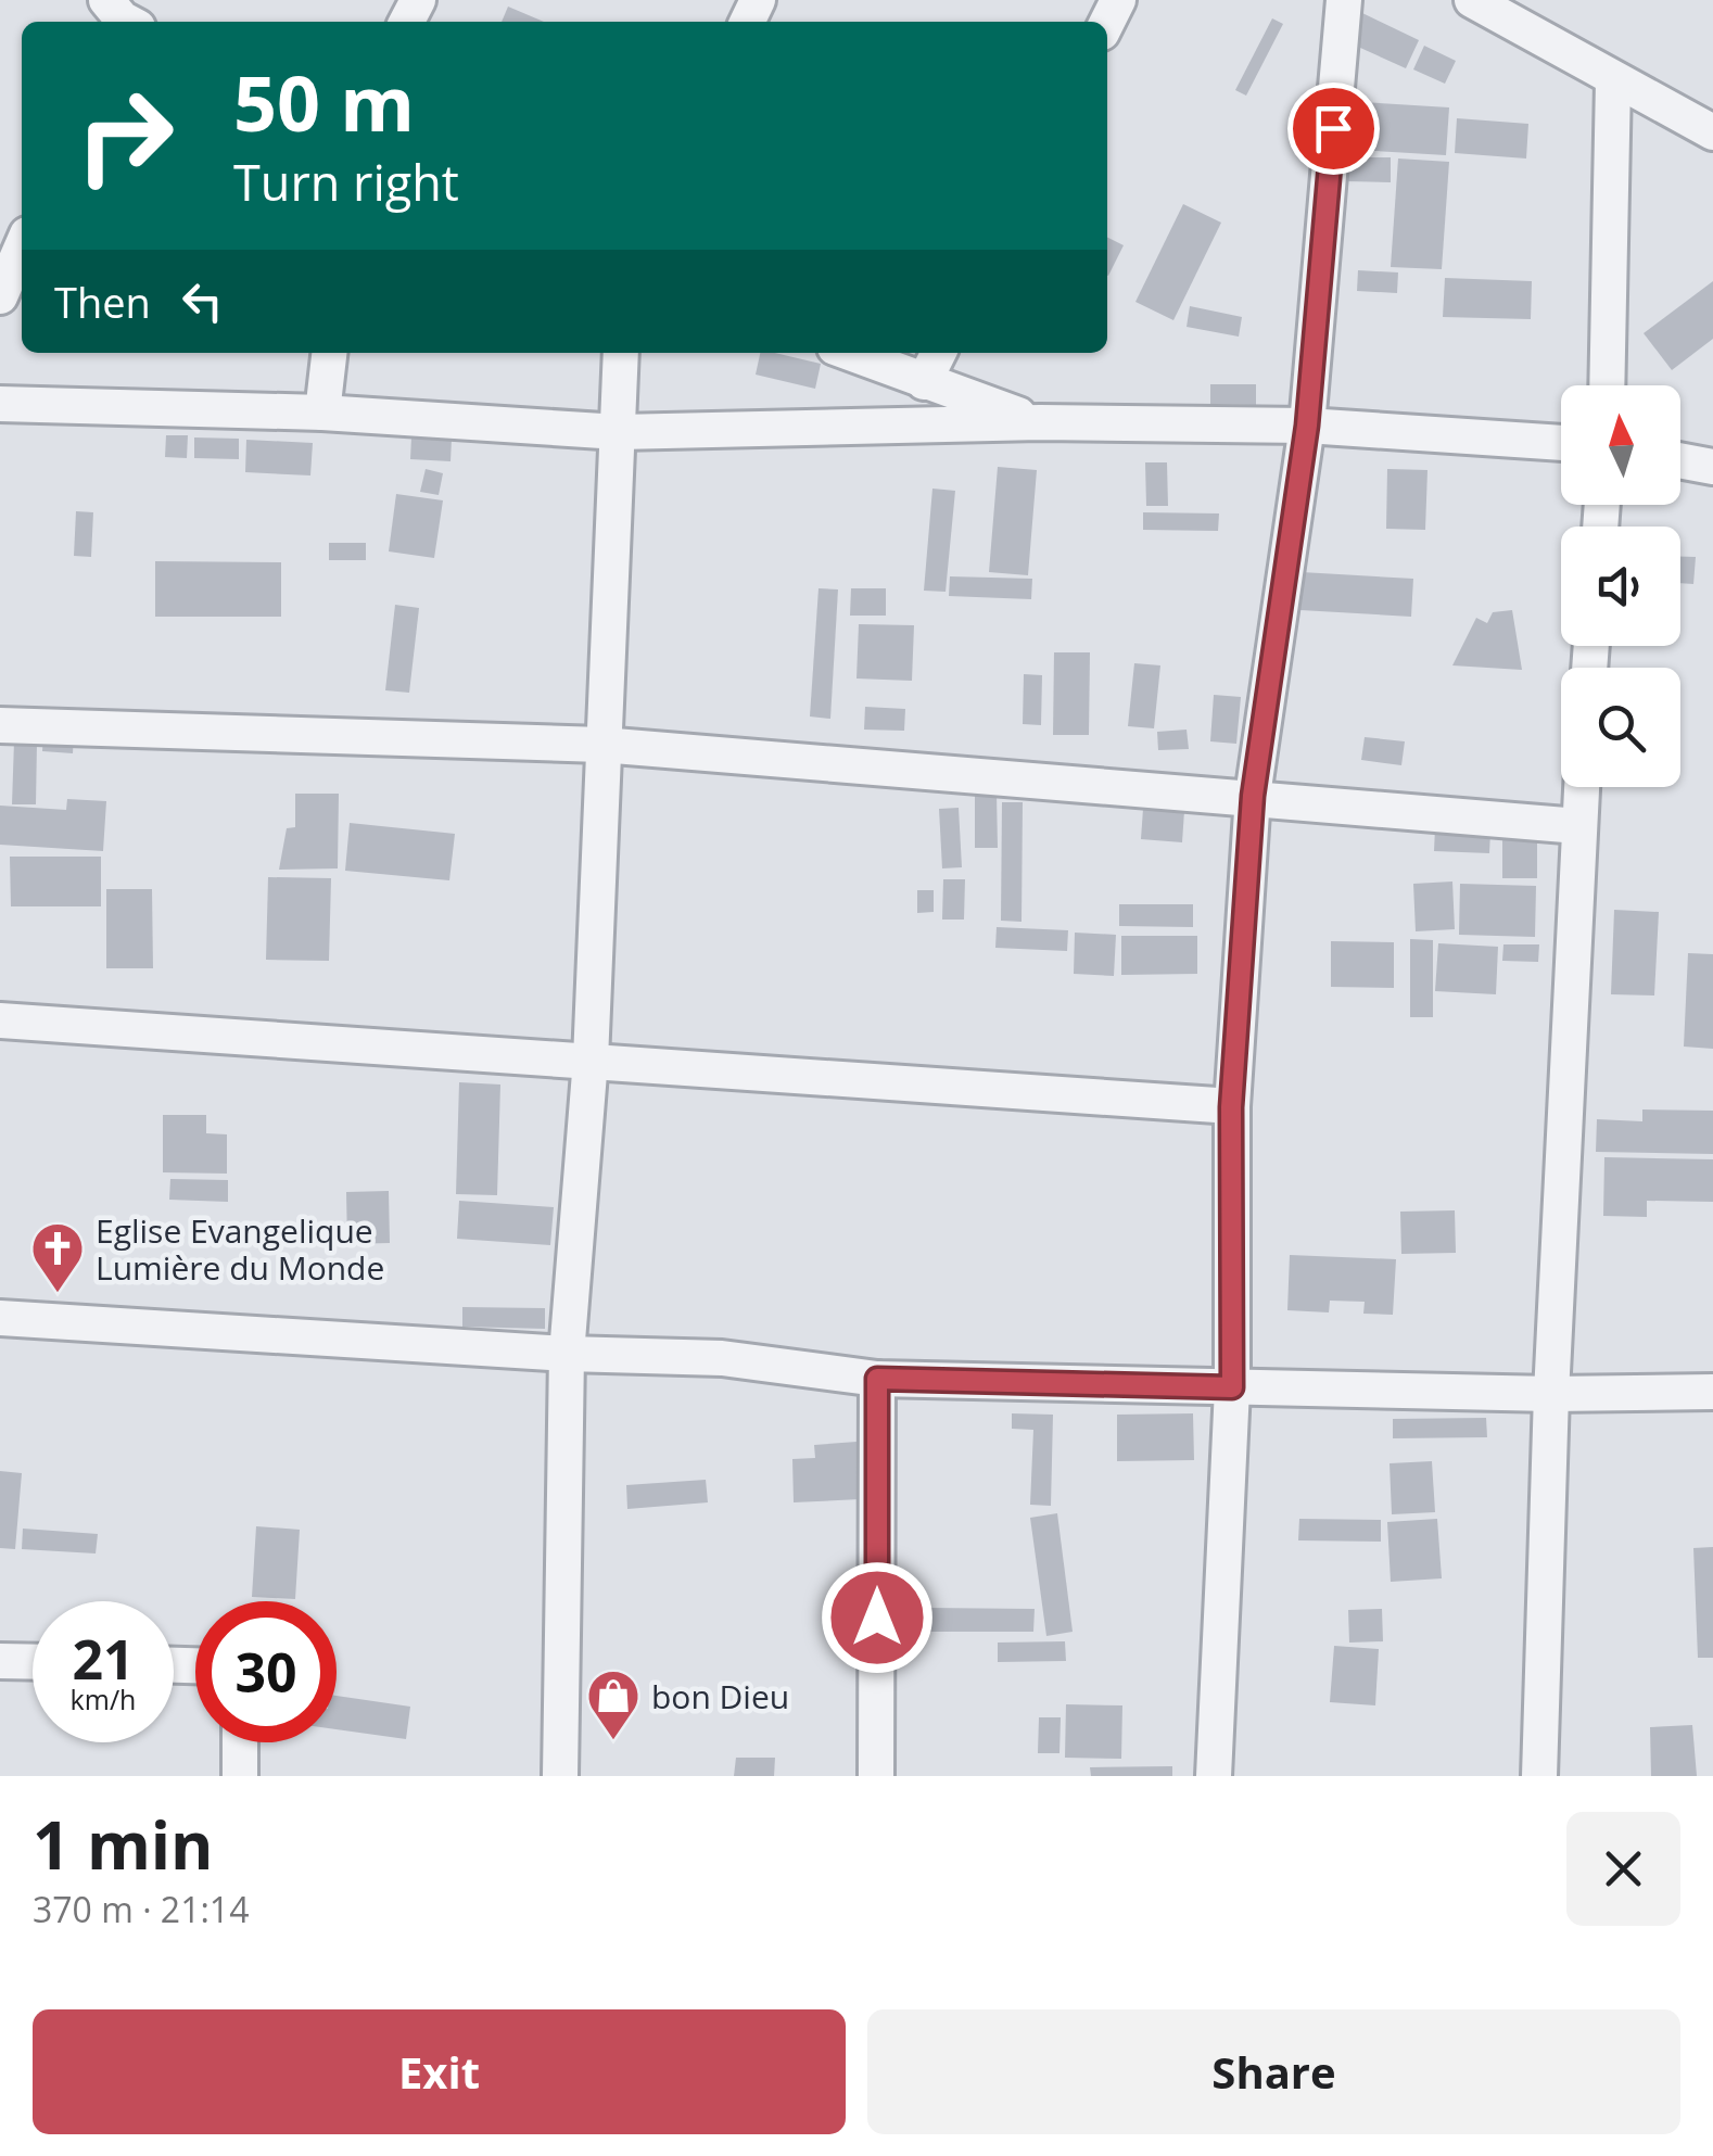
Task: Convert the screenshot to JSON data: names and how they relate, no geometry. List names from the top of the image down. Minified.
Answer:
{"places":{"church":["Eglise Evangelique Lumière du Monde"],"shop":["bon Dieu"]},"north":"top","page":{"turn":["50 m","Turn right"],"then":"Then","speed":"21 km/h","limit":"30","heading":["1 min","370 m · 21:14"],"buttons":["Exit","Share"]}}
